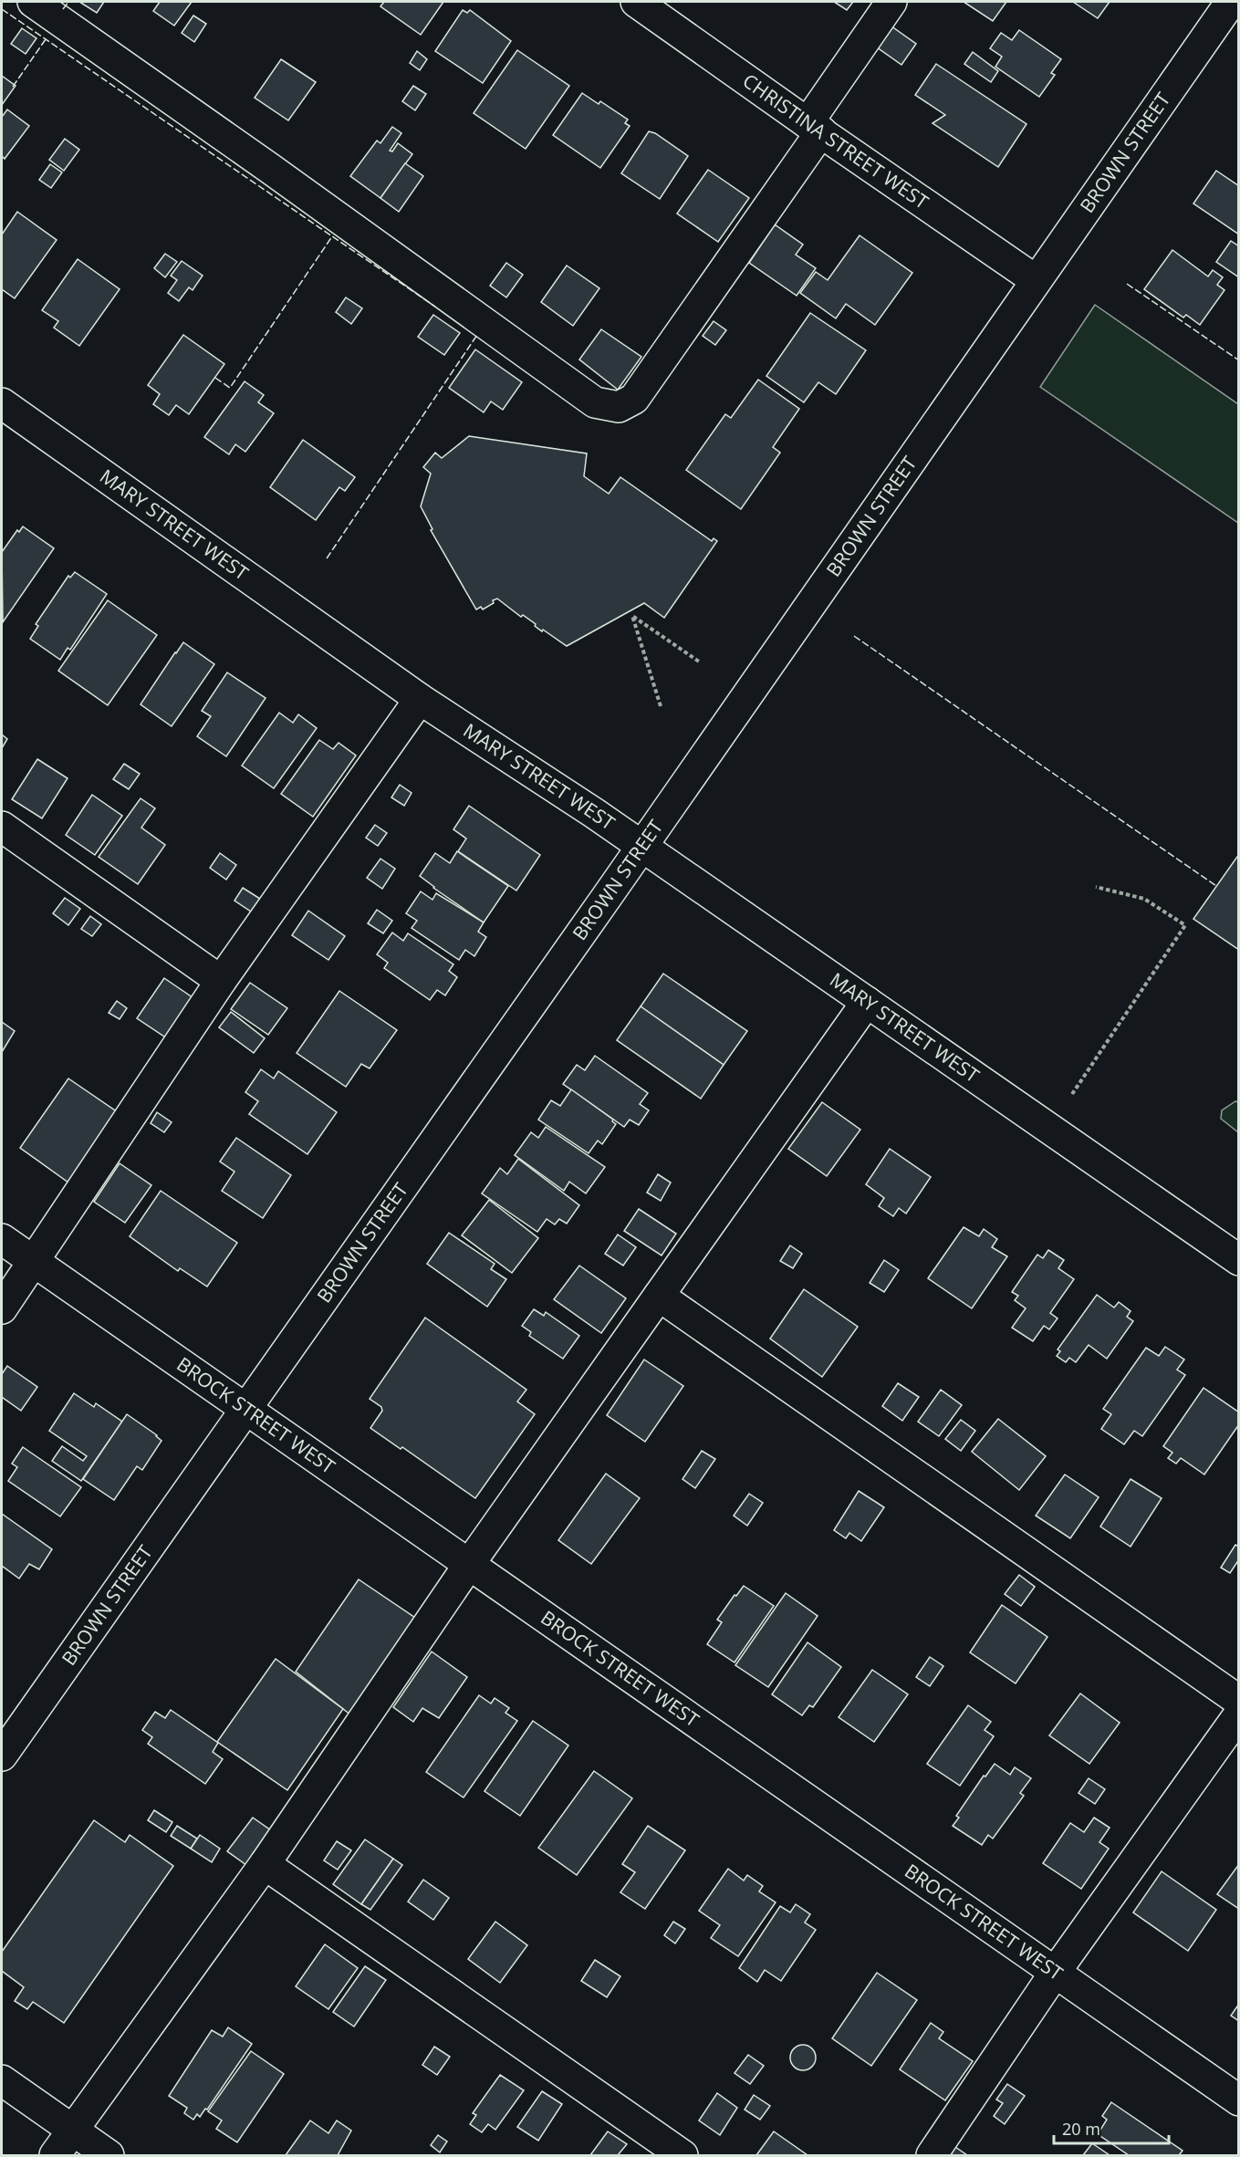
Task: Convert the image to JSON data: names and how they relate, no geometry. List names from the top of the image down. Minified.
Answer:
{"streets":{"street":["CHRISTINA STREET WEST","BROWN STREET","MARY STREET WEST","BROCK STREET WEST"]},"crossings":[["CHRISTINA STREET WEST","BROWN STREET"],["BROWN STREET","MARY STREET WEST"],["BROWN STREET","BROCK STREET WEST"]],"scale_bar":"20 m"}
